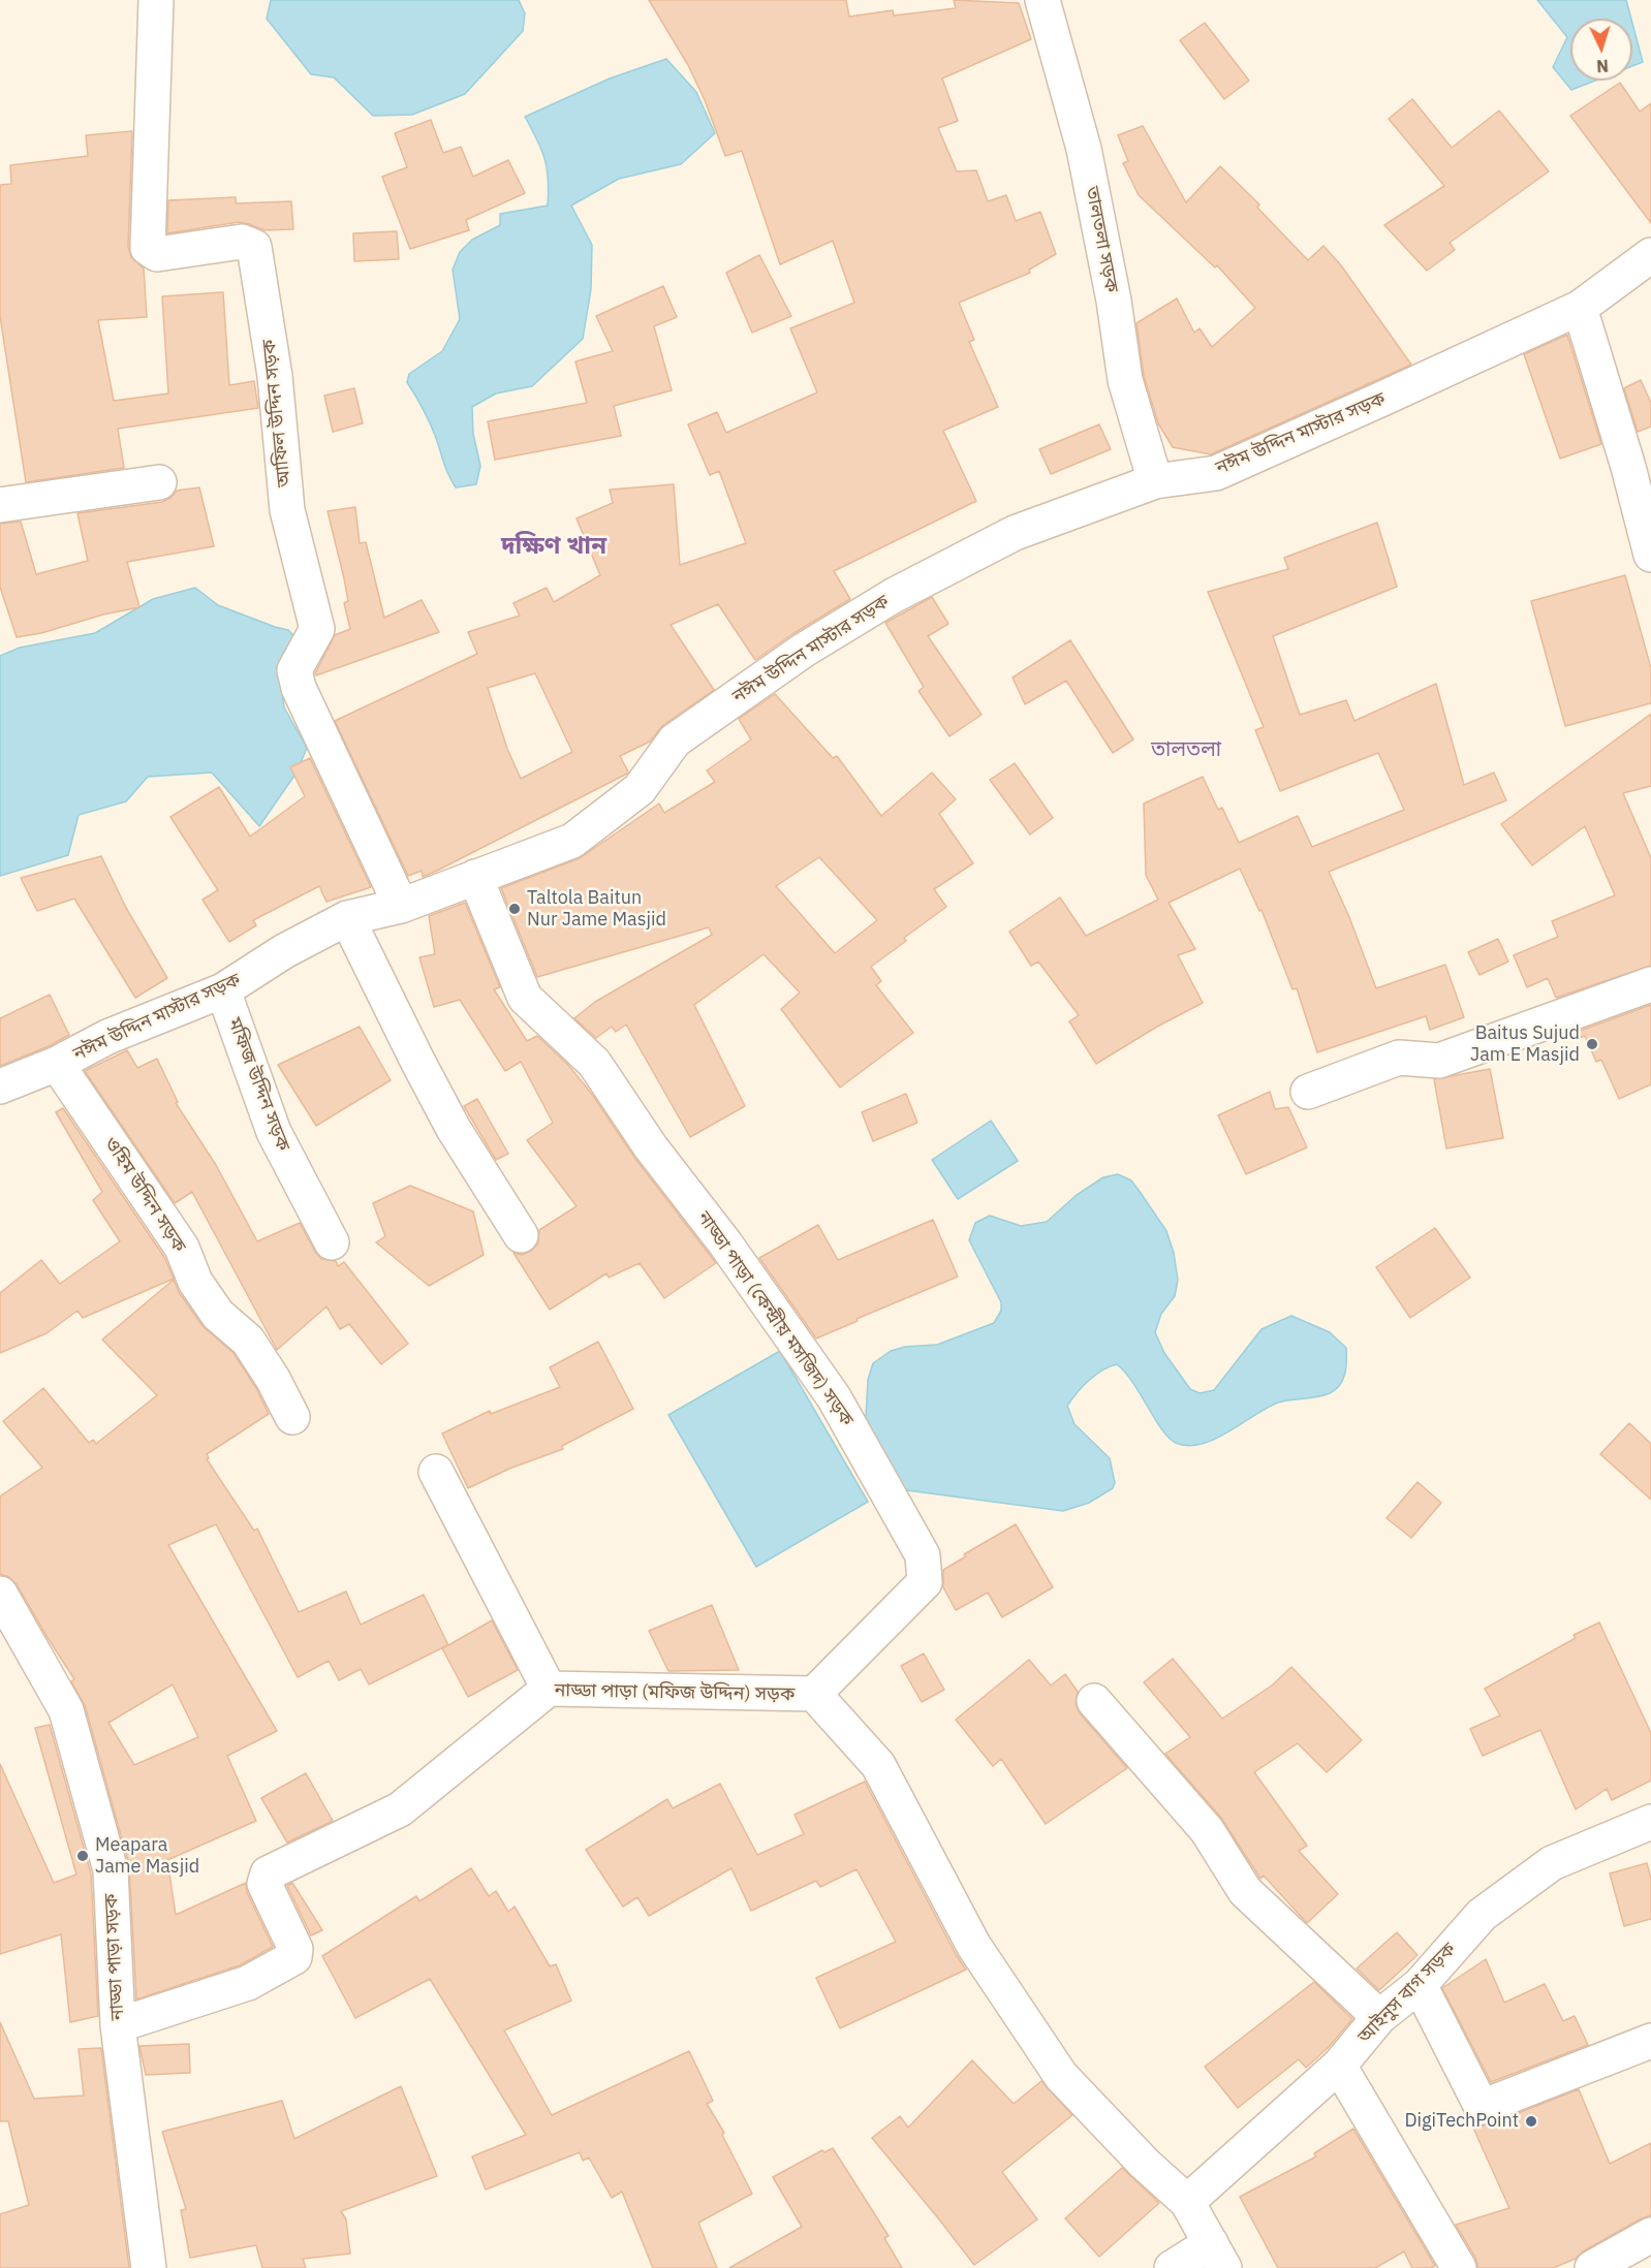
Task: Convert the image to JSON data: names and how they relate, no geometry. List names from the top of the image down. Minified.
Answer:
{"streets":{"street":["তালতলা সড়ক","আফিল উদ্দিন সড়ক","নঈম উদ্দিন মাস্টার সড়ক","মফিজ উদ্দিন সড়ক","ওহিম উদ্দিন সড়ক","নাড্ডা পাড়া (কেন্দ্রীয় মসজিদ) সড়ক","নাড্ডা পাড়া (মফিজ উদ্দিন) সড়ক","নাড্ডা পাড়া সড়ক","আইনুস বাগ সড়ক"]},"crossings":[["তালতলা সড়ক","নঈম উদ্দিন মাস্টার সড়ক"],["আফিল উদ্দিন সড়ক","নঈম উদ্দিন মাস্টার সড়ক"],["নঈম উদ্দিন মাস্টার সড়ক","মফিজ উদ্দিন সড়ক"],["নঈম উদ্দিন মাস্টার সড়ক","ওহিম উদ্দিন সড়ক"],["নঈম উদ্দিন মাস্টার সড়ক","নাড্ডা পাড়া (কেন্দ্রীয় মসজিদ) সড়ক"],["নাড্ডা পাড়া (কেন্দ্রীয় মসজিদ) সড়ক","নাড্ডা পাড়া (মফিজ উদ্দিন) সড়ক"],["নাড্ডা পাড়া (মফিজ উদ্দিন) সড়ক","নাড্ডা পাড়া সড়ক"]],"districts":["দক্ষিণ খান","তালতলা"],"places":["Taltola Baitun Nur Jame Masjid","Baitus Sujud Jam E Masjid","Meapara Jame Masjid","DigiTechPoint"],"north":"bottom"}
